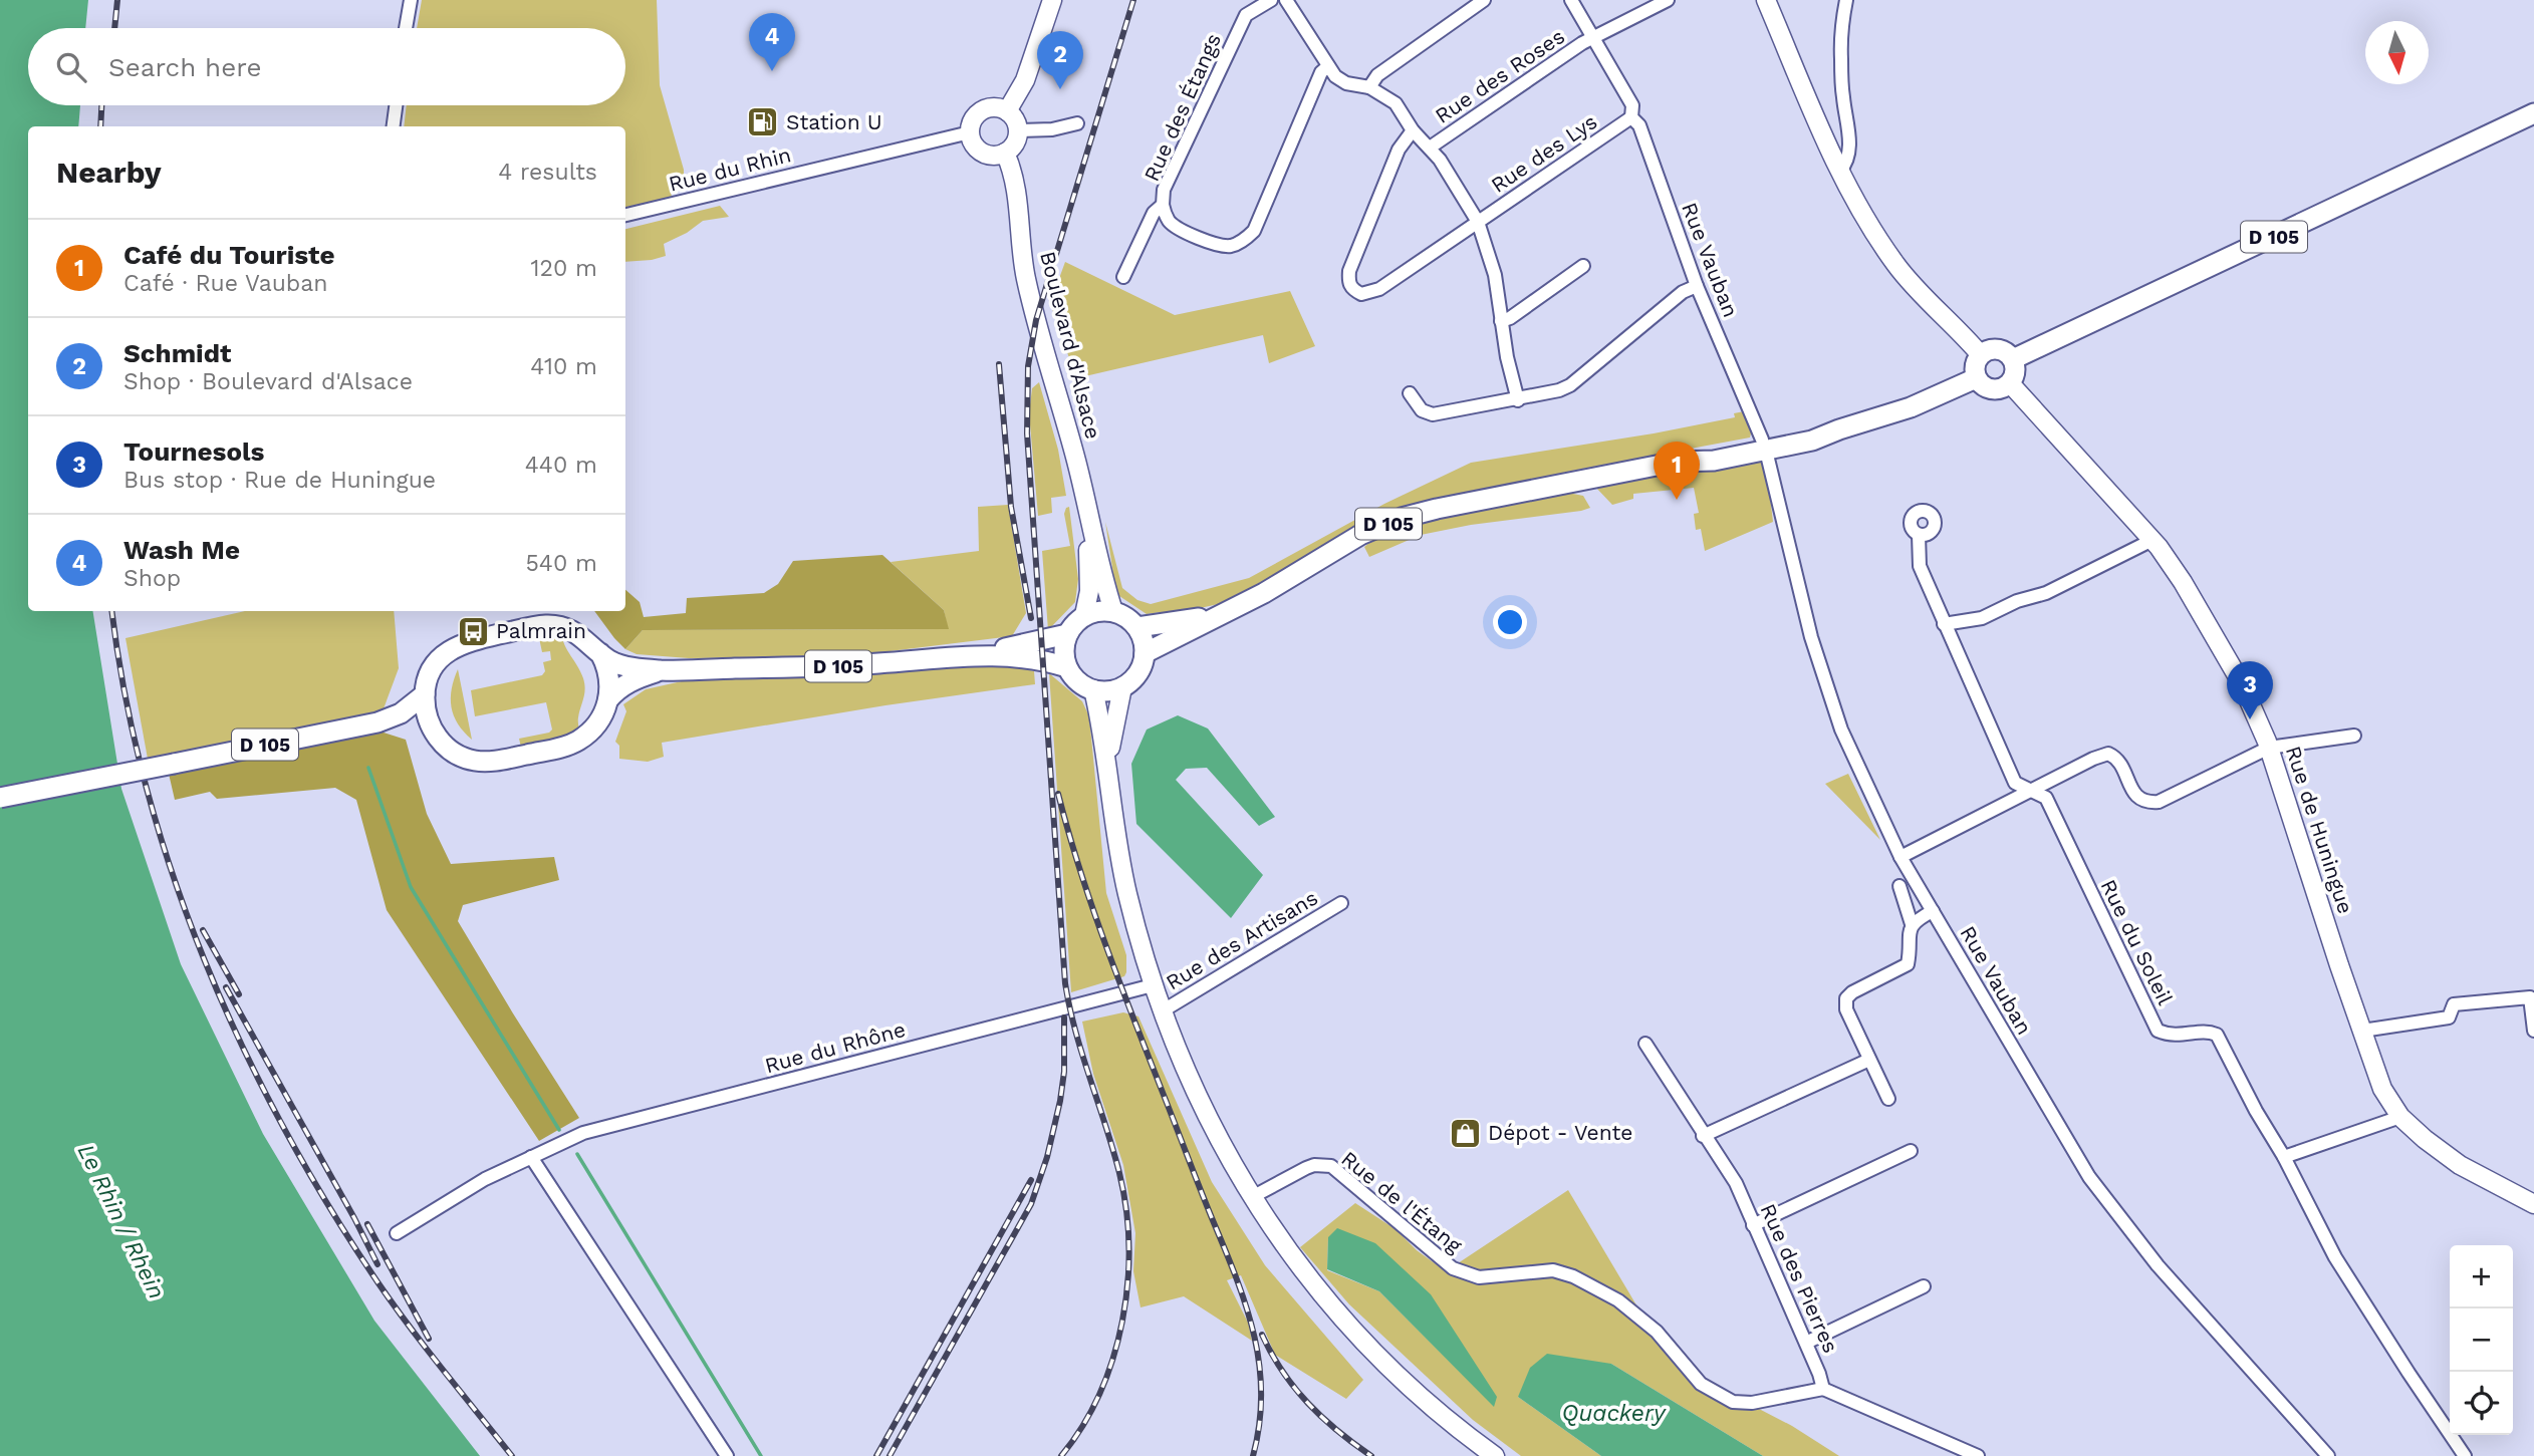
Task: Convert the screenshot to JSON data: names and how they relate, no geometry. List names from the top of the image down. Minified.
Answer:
{"streets":{"main road":["D 105","Boulevard d'Alsace","Rue de Huningue"],"street":["Rue des Roses","Rue des Étangs","Rue des Lys","Rue du Rhin","Rue Vauban","Rue des Artisans","Rue du Soleil","Rue du Rhône","Rue de l'Étang","Rue des Pierres"]},"crossings":[["Rue des Roses","Rue Vauban"],["Rue des Lys","Rue Vauban"],["Rue du Rhin","Boulevard d'Alsace"],["D 105","Rue Vauban"],["D 105","Boulevard d'Alsace"],["D 105","Rue de Huningue"],["Rue de l'Étang","Rue des Pierres"]],"water":["Le Rhin / Rhein","Quackery"],"places":{"fuel station":["Station U"],"bus stop":["Palmrain"],"shop":["Dépot - Vente"]},"north":"bottom","page":{"pins":["4","2","1","3"],"search":"Search here","heading":["Nearby","4 results"],"list":[{"mark":"1","name":"Café du Touriste","note":"Café · Rue Vauban","value":"120 m"},{"mark":"2","name":"Schmidt","note":"Shop · Boulevard d'Alsace","value":"410 m"},{"mark":"3","name":"Tournesols","note":"Bus stop · Rue de Huningue","value":"440 m"},{"mark":"4","name":"Wash Me","note":"Shop","value":"540 m"}],"map_buttons":["+","−"]}}
